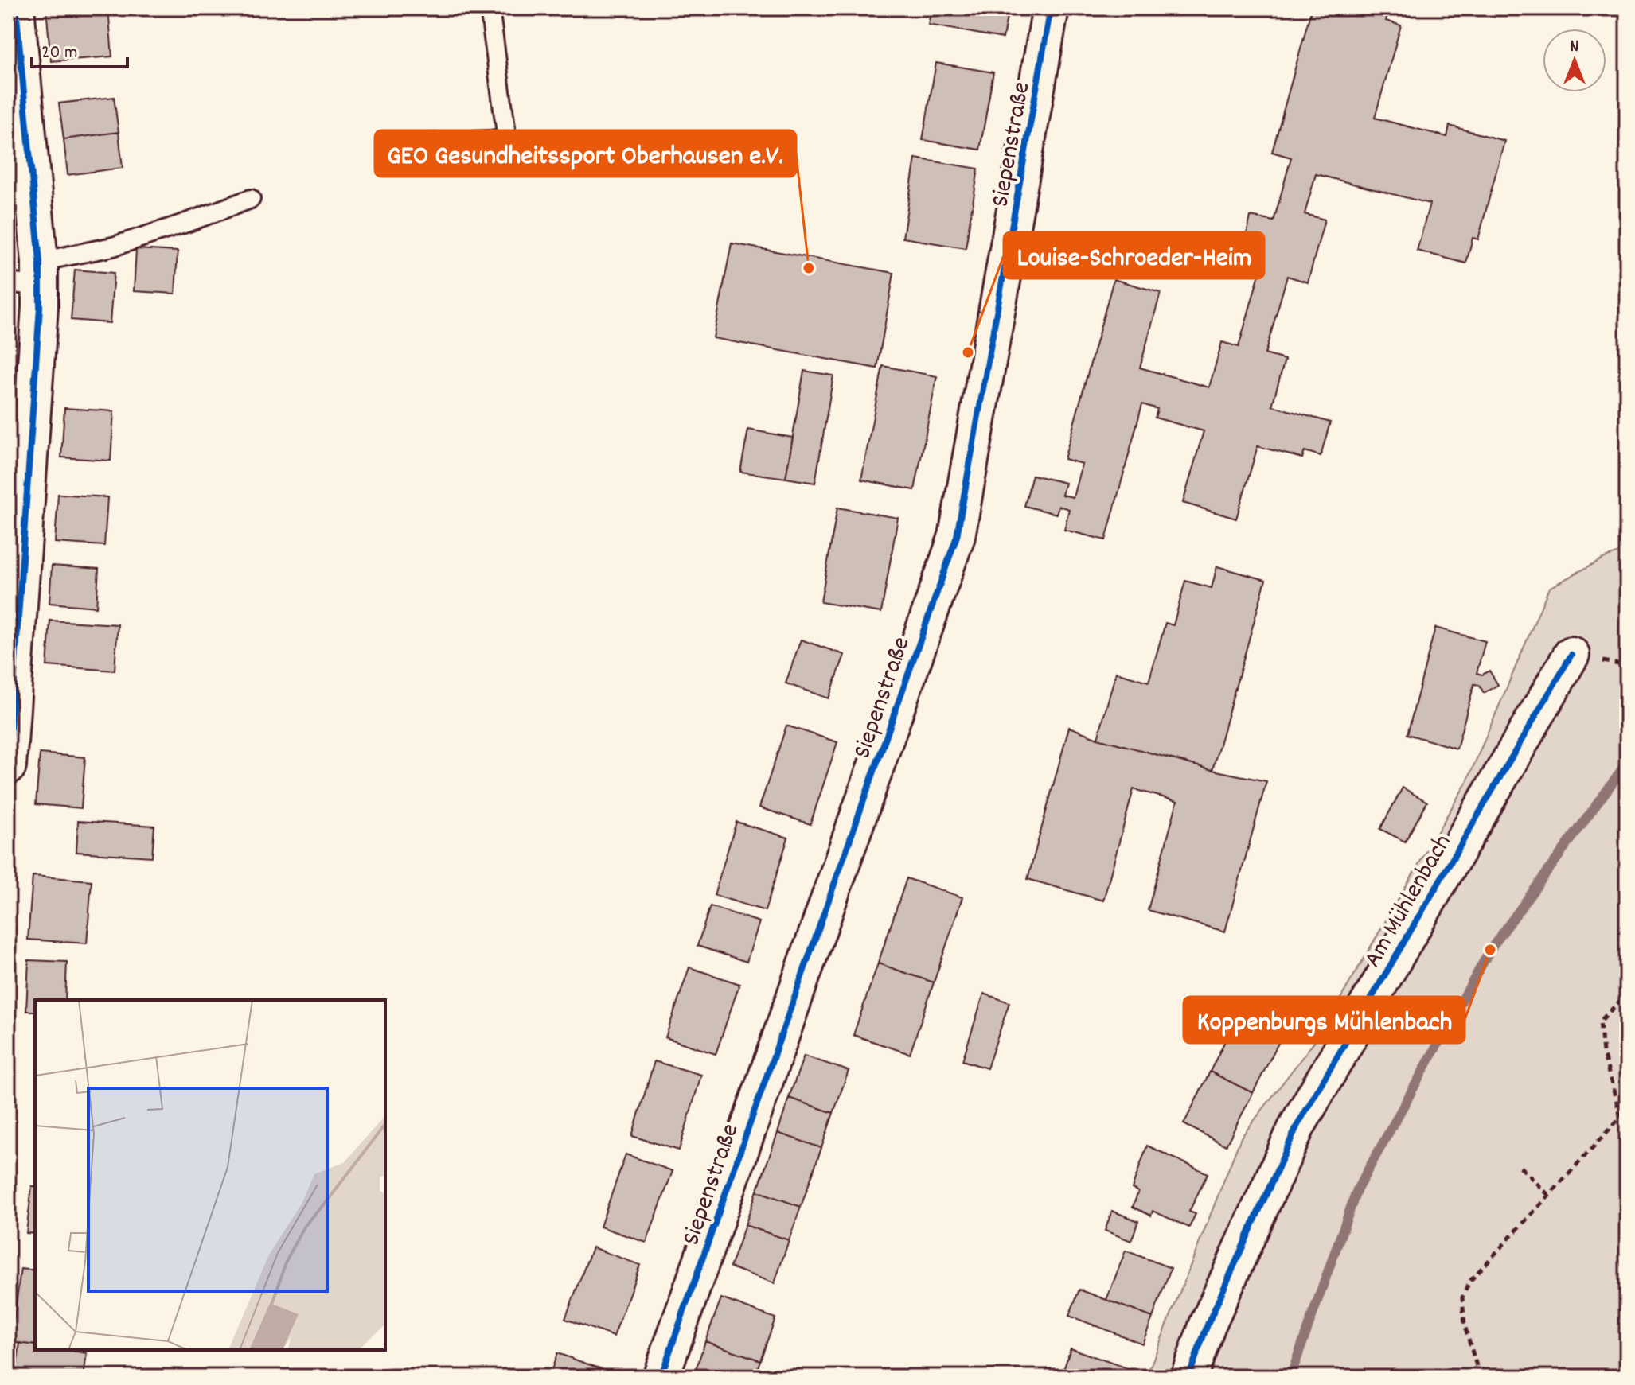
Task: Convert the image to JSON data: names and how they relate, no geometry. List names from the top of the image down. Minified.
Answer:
{"streets":{"street":["Siepenstraße","Am Mühlenbach"]},"places":["GEO Gesundheitssport Oberhausen e.V.","Louise-Schroeder-Heim","Koppenburgs Mühlenbach"],"scale_bar":"20 m","north":"top"}
